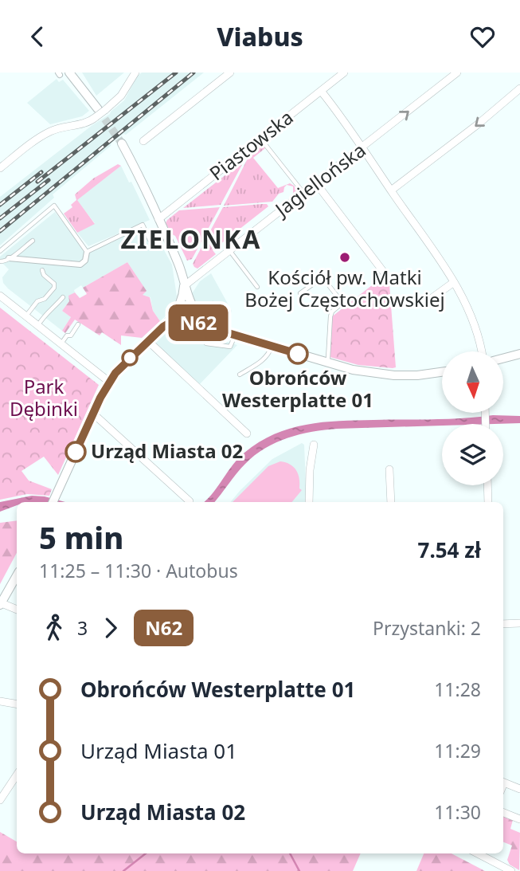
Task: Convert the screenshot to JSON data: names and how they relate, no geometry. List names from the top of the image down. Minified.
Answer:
{"streets":{"street":["Piastowska","Jagiellońska"]},"districts":["ZIELONKA"],"parks":["Park Dębinki"],"places":["Kościół pw. Matki Bożej Częstochowskiej","Obrońców Westerplatte 01","Urząd Miasta 02"],"lines":["bus line N62"],"north":"bottom","page":{"header":"Viabus","on_map":"N62","heading":["5 min","11:25 – 11:30 · Autobus","7.54 zł"],"legs":["3","N62","Przystanki: 2"],"list":[{"name":"Obrońców Westerplatte 01","value":"11:28"},{"name":"Urząd Miasta 01","value":"11:29"},{"name":"Urząd Miasta 02","value":"11:30"}]}}
